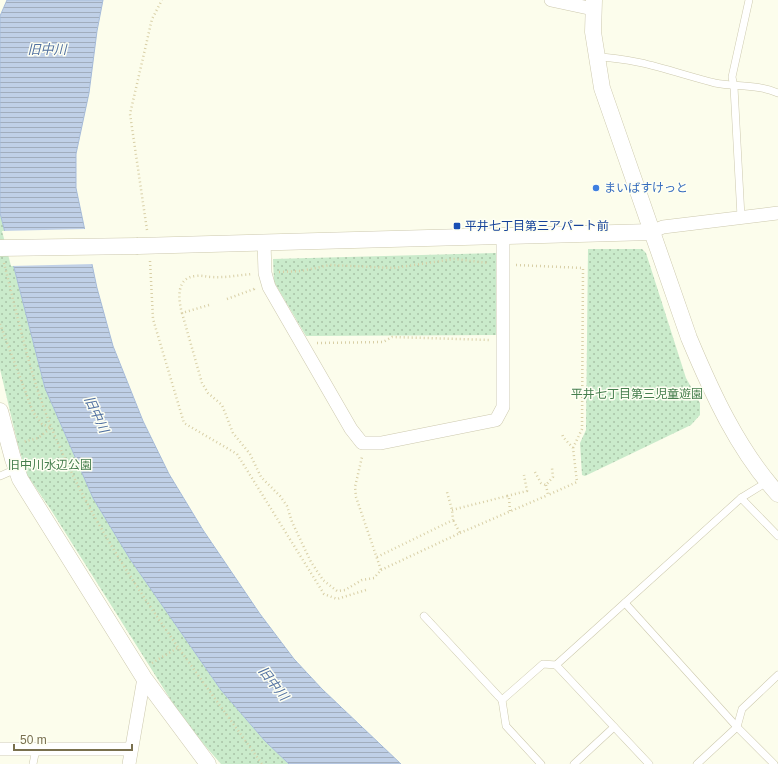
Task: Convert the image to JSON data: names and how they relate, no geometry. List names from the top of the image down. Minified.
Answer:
{"water":["旧中川"],"parks":["平井七丁目第三児童遊園","旧中川水辺公園"],"places":{"other":["まいばすけっと"],"transit":["平井七丁目第三アパート前"]},"scale_bar":"50 m"}
